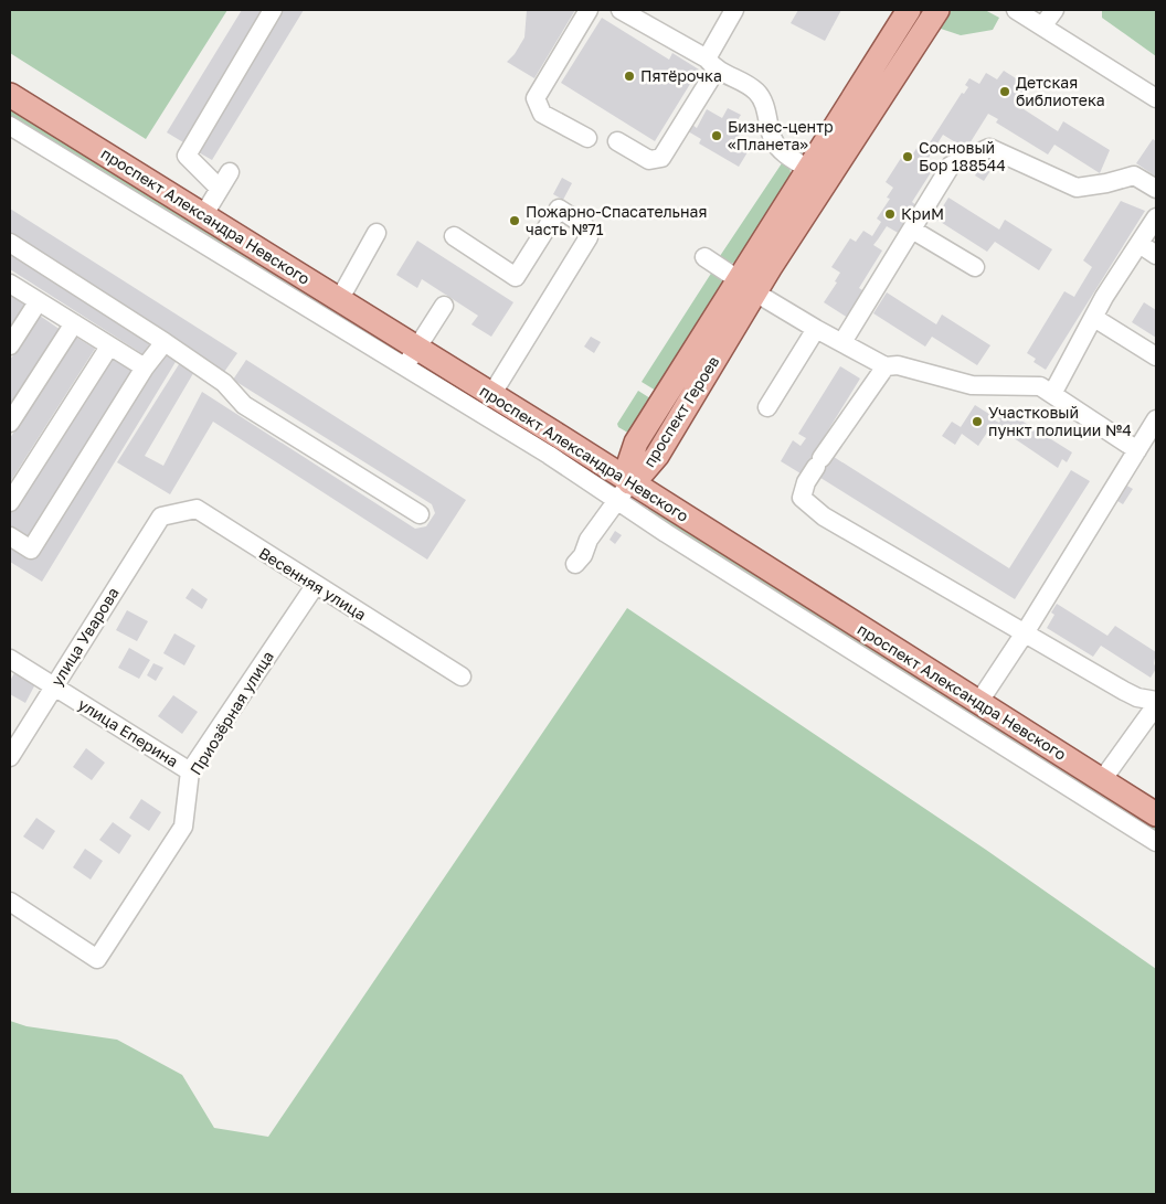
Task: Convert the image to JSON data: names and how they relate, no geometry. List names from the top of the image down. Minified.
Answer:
{"streets":{"main road":["проспект Александра Невского","проспект Героев"],"street":["Весенняя улица","улица Уварова","Приозёрная улица","улица Еперина"]},"crossings":[["проспект Александра Невского","проспект Героев"],["Весенняя улица","улица Уварова"],["Весенняя улица","Приозёрная улица"],["улица Уварова","улица Еперина"],["Приозёрная улица","улица Еперина"]],"places":["Пятёрочка","Детская библиотека","Бизнес-центр «Планета»","Сосновый Бор 188544","КриМ","Пожарно-Спасательная часть №71","Участковый пункт полиции №4"]}
